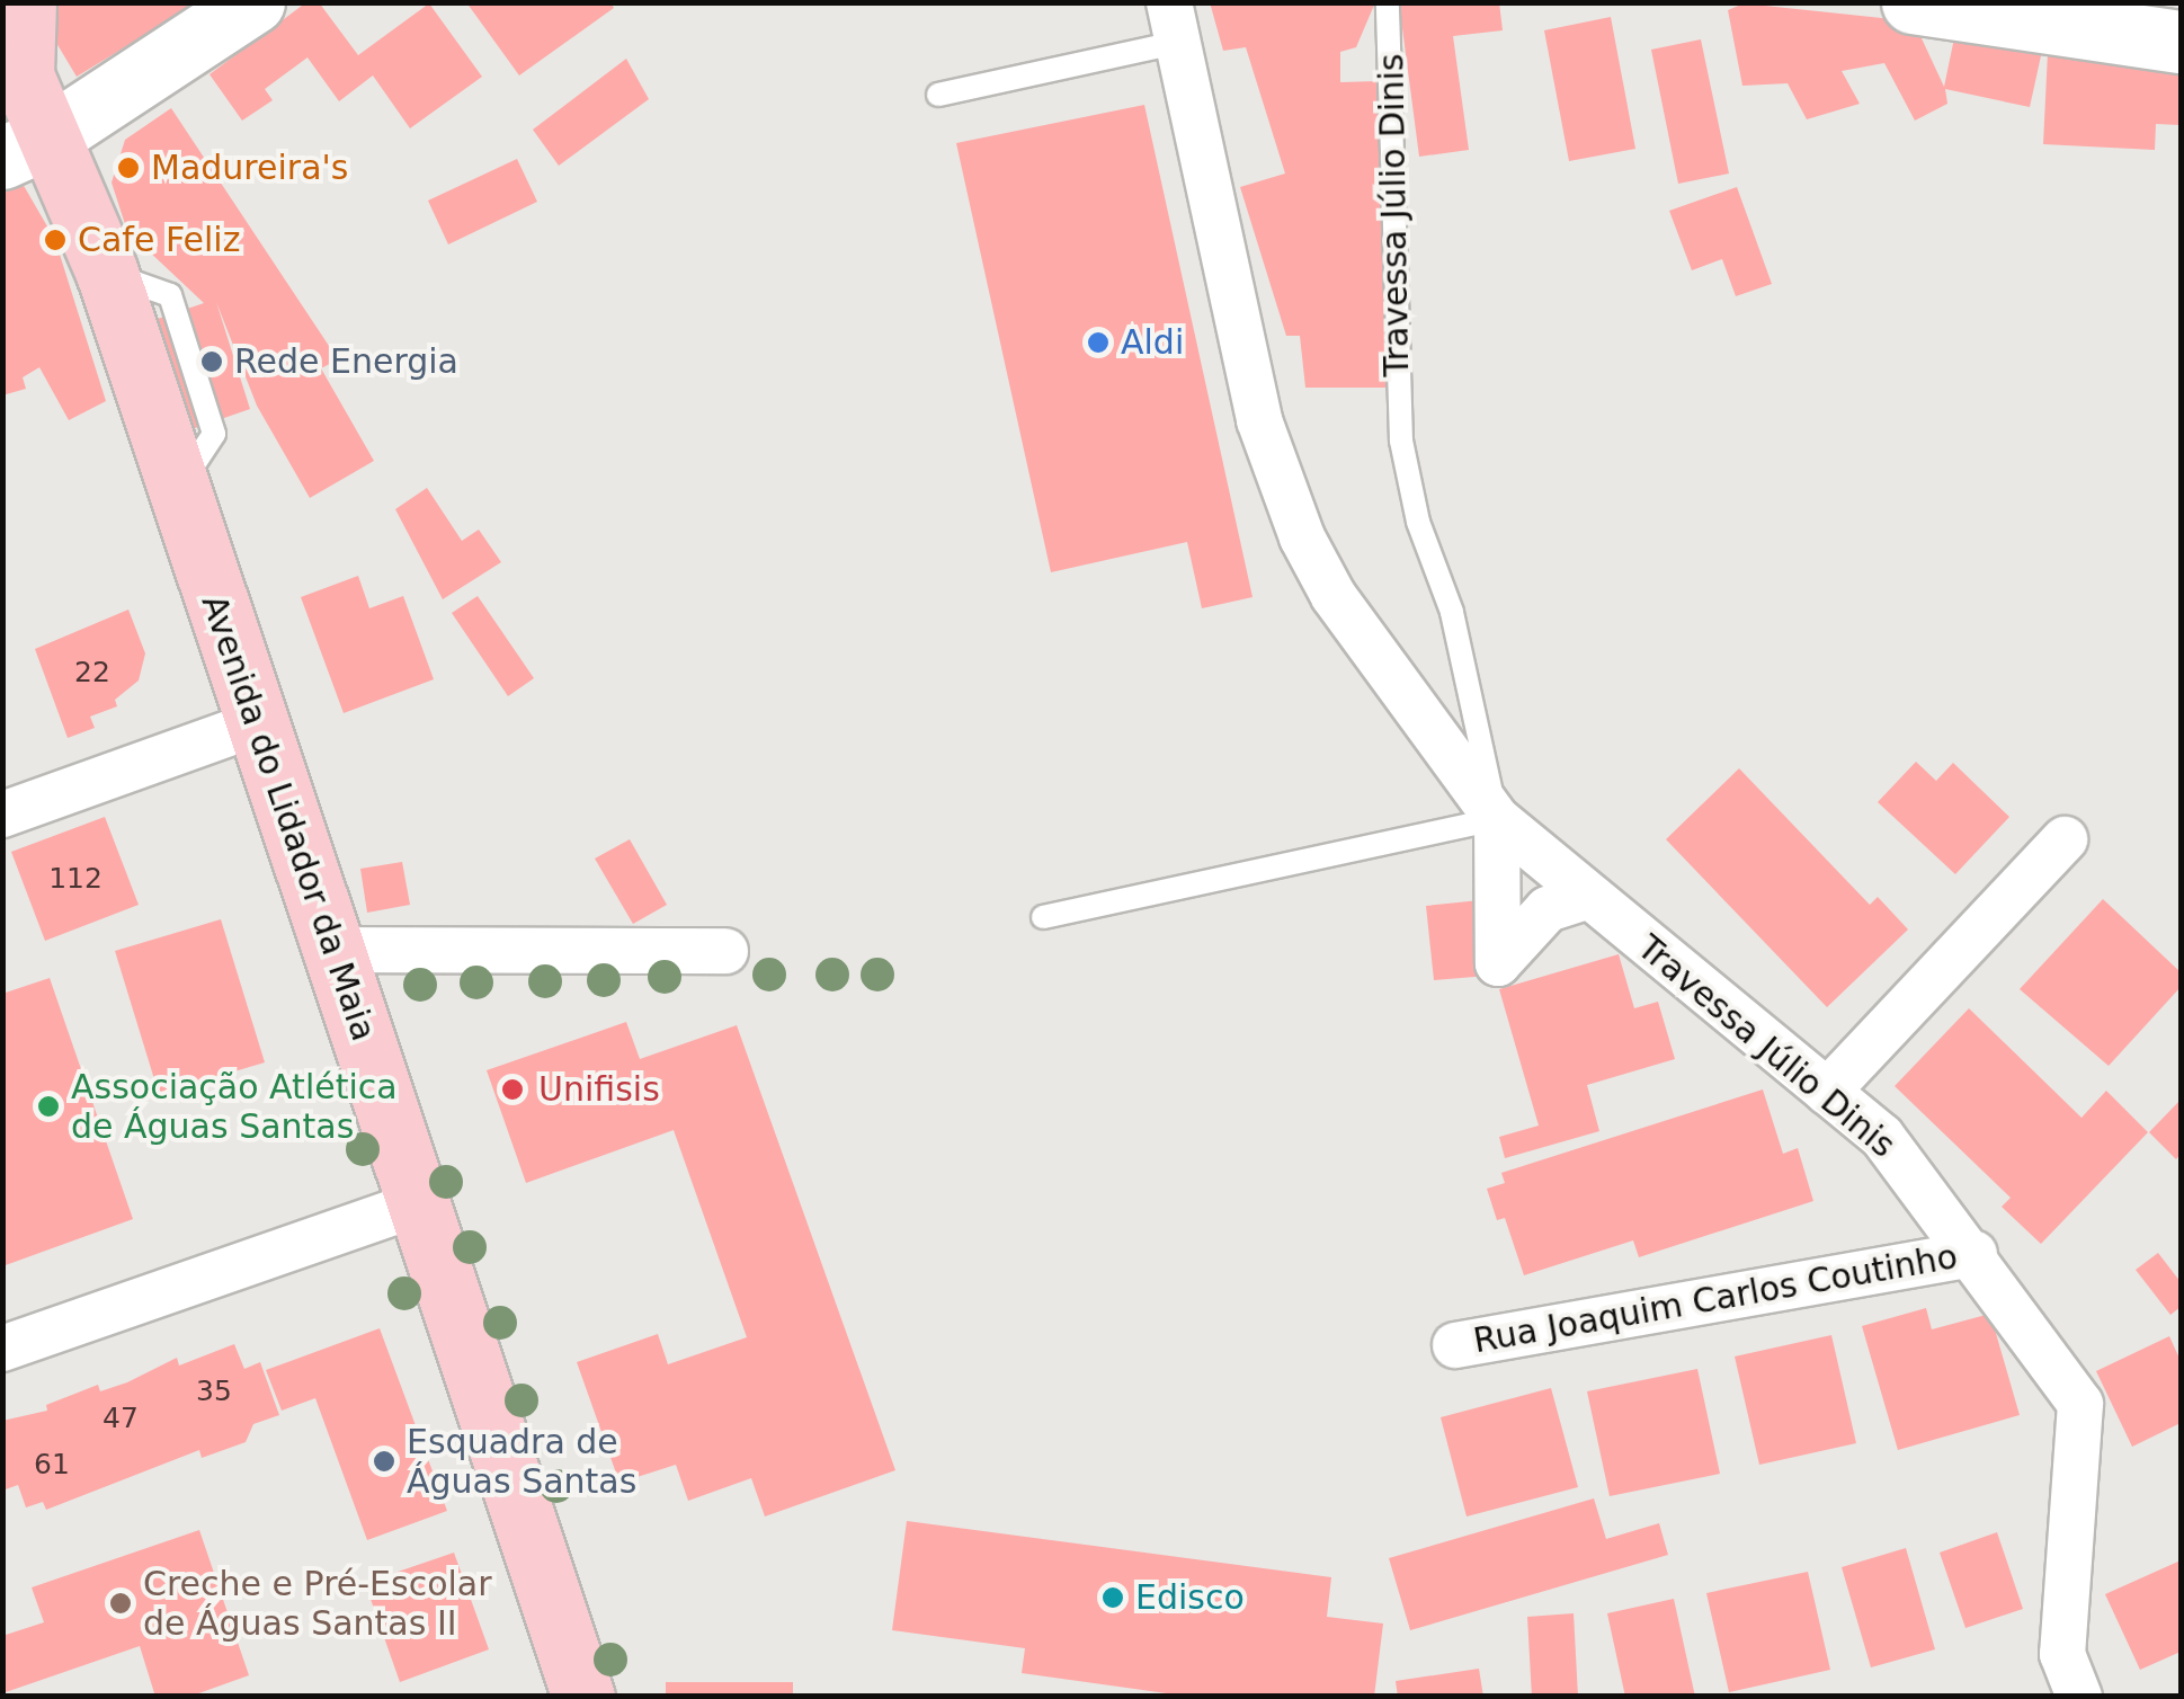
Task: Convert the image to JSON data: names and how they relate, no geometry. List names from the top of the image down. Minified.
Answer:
{"streets":{"main road":["Avenida do Lidador da Maia"],"street":["Travessa Júlio Dinis","Rua Joaquim Carlos Coutinho"]},"crossings":[["Travessa Júlio Dinis","Rua Joaquim Carlos Coutinho"]],"places":["Madureira's","Cafe Feliz","Aldi","Rede Energia","Unifisis","Associação Atlética de Águas Santas","Esquadra de Águas Santas","Edisco","Creche e Pré-Escolar de Águas Santas II"],"house_numbers":["22","112","35","47","61"]}
